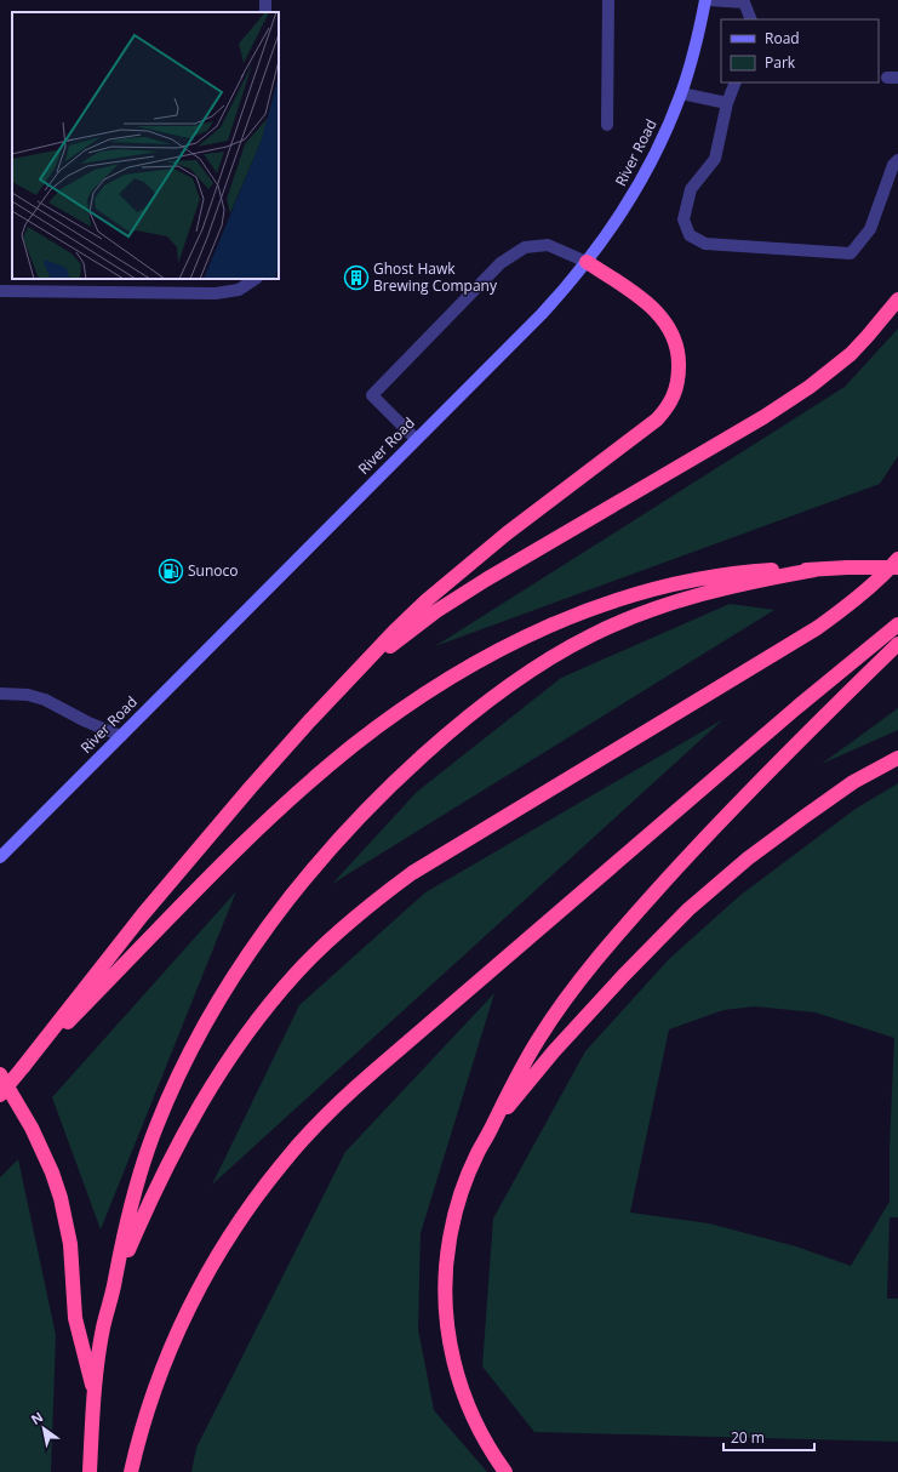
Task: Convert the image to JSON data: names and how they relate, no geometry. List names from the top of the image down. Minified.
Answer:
{"streets":{"street":["River Road"]},"places":{"building":["Ghost Hawk Brewing Company"],"fuel station":["Sunoco"]},"legend":["Road","Park"],"scale_bar":"20 m","north":"top left"}
